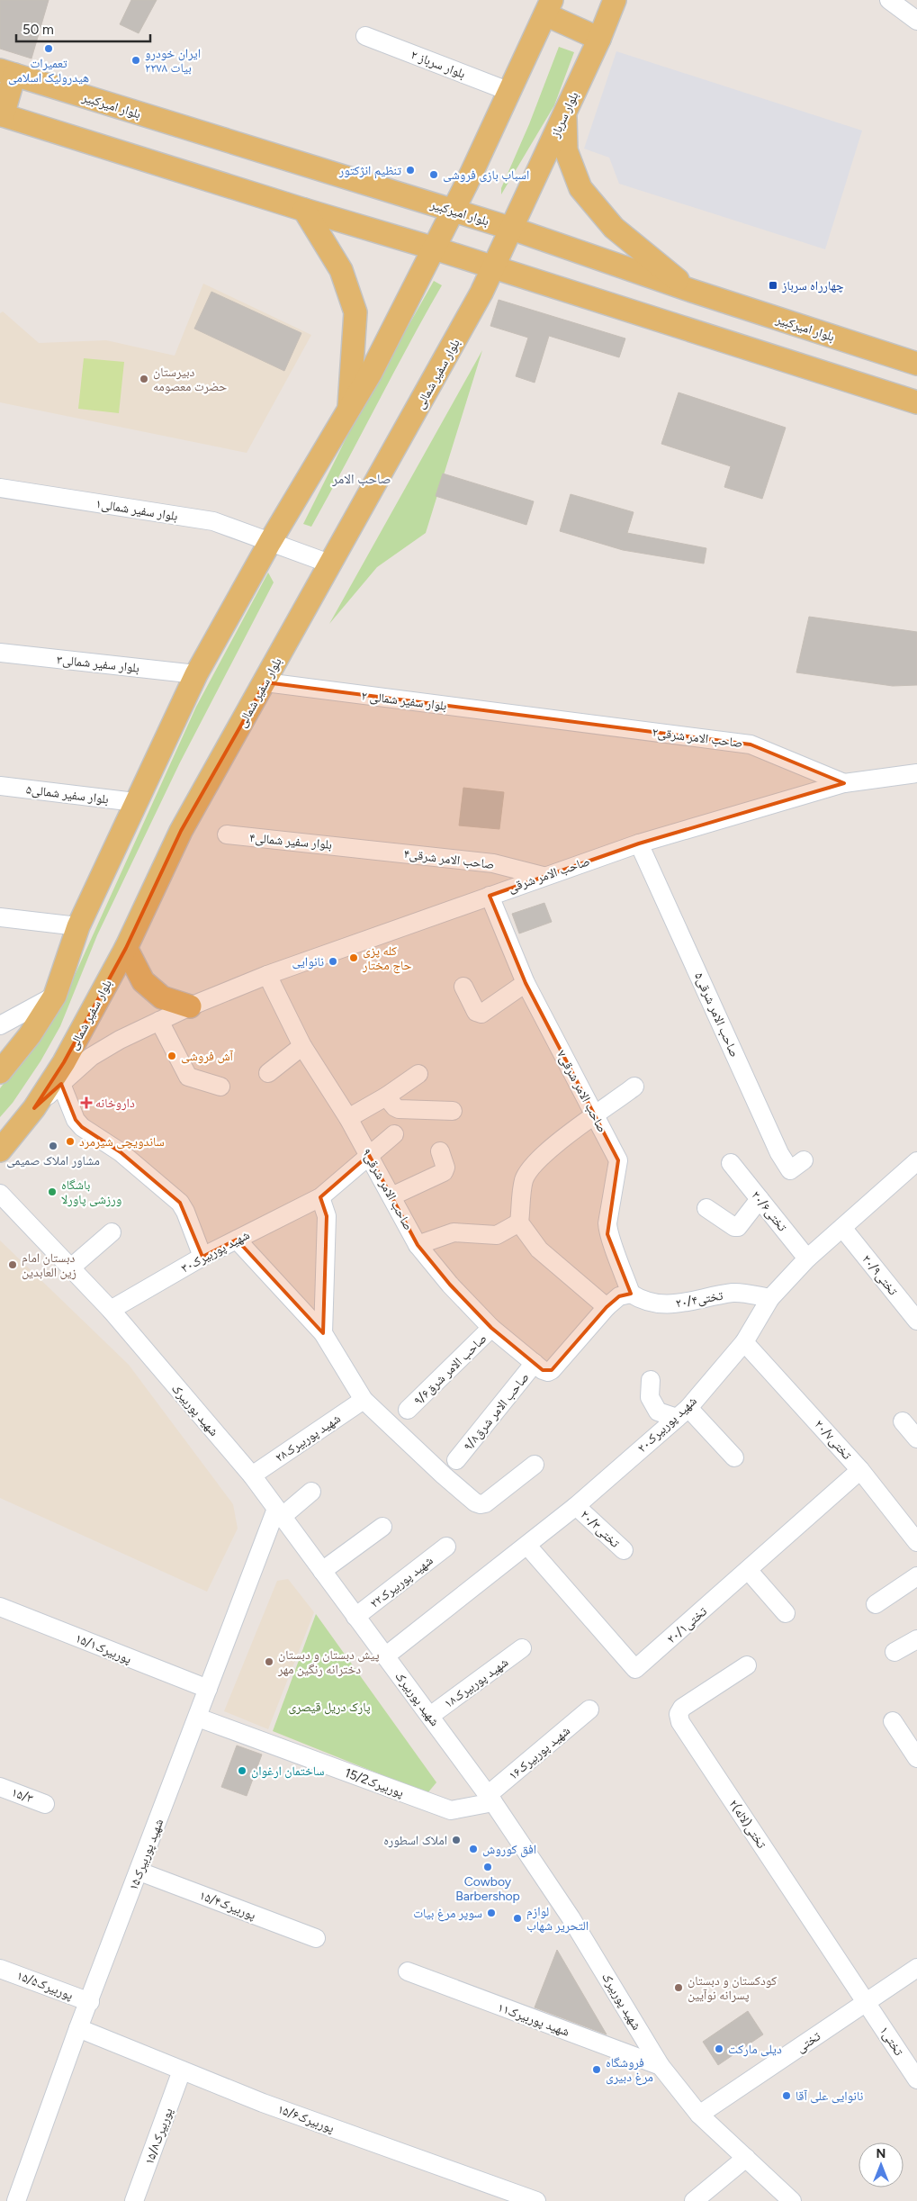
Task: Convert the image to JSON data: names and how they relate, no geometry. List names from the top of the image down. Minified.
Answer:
{"streets":{"main road":["بلوار امیرکبیر","بلوار سرباز","بلوار سفیر شمالی"],"street":["۲ بلوار سرباز","بلوار سفیر شمالی۱","بلوار سفیر شمالی۳","بلوار سفیر شمالی ۲","۲صاحب الامر شرقی","بلوار سفیر شمالی۵","بلوار سفیر شمالی۴","صاحب الامر شرقی۴","صاحب الامر شرقی","صاحب الامر شرقی۵","صاحب الامر شرقی۷","صاحب الامر شرقی۹","تختی۲۰/۶","شهید پوربیرک۳۰","تختی۲۰/۹","تختی۲۰/۴","صاحب الامر شرق۹/۶","شهید پوربیرک","صاحب الامر شرق۹/۸","شهید پوربیرک۲۰","شهید پوربیرک۲۸","تختی۲۰/۷","تختی۲۰/۳","شهید پوربیرک۲۲","تختی۲۰/۱","پوربیرک۱۵/۱","شهید پوربیرک۱۸","شهید پوربیرک۱۶","پوربیرک15/2","۱۵/۳","۲تختی(لاله)","شهید پوربیرک۱۵","پوربیرک۱۵/۴","پوربیرک۱۵/۵","شهید پوربیرک۱۱","تختی۱","تختی","پوربیرک۱۵/۶","پوربیرک۱۵/۸"]},"crossings":[["بلوار امیرکبیر","بلوار سرباز"],["بلوار امیرکبیر","بلوار سفیر شمالی"],["بلوار سرباز","بلوار سفیر شمالی"],["بلوار سفیر شمالی","بلوار سفیر شمالی۱"],["بلوار سفیر شمالی","بلوار سفیر شمالی ۲"],["بلوار سفیر شمالی","صاحب الامر شرقی"],["بلوار سفیر شمالی ۲","۲صاحب الامر شرقی"],["۲صاحب الامر شرقی","صاحب الامر شرقی"],["بلوار سفیر شمالی۴","صاحب الامر شرقی۴"],["صاحب الامر شرقی۴","صاحب الامر شرقی"],["صاحب الامر شرقی","صاحب الامر شرقی۵"],["صاحب الامر شرقی","صاحب الامر شرقی۷"],["صاحب الامر شرقی","صاحب الامر شرقی۹"],["صاحب الامر شرقی۷","تختی۲۰/۴"],["صاحب الامر شرقی۷","صاحب الامر شرق۹/۸"],["صاحب الامر شرقی۹","شهید پوربیرک۳۰"],["صاحب الامر شرقی۹","صاحب الامر شرق۹/۶"],["صاحب الامر شرقی۹","صاحب الامر شرق۹/۸"],["تختی۲۰/۶","شهید پوربیرک۲۰"],["شهید پوربیرک۳۰","شهید پوربیرک"],["تختی۲۰/۹","شهید پوربیرک۲۰"],["تختی۲۰/۴","صاحب الامر شرق۹/۸"],["تختی۲۰/۴","شهید پوربیرک۲۰"],["شهید پوربیرک","شهید پوربیرک۲۰"],["شهید پوربیرک","شهید پوربیرک۲۸"],["شهید پوربیرک","شهید پوربیرک۲۲"],["شهید پوربیرک","شهید پوربیرک۱۸"],["شهید پوربیرک","شهید پوربیرک۱۶"],["شهید پوربیرک","پوربیرک15/2"],["شهید پوربیرک","شهید پوربیرک۱۵"],["شهید پوربیرک","شهید پوربیرک۱۱"],["شهید پوربیرک","تختی"],["شهید پوربیرک۲۰","تختی۲۰/۷"],["شهید پوربیرک۲۰","تختی۲۰/۳"],["شهید پوربیرک۲۰","تختی۲۰/۱"],["تختی۲۰/۷","تختی۲۰/۱"],["پوربیرک۱۵/۱","شهید پوربیرک۱۵"],["شهید پوربیرک۱۶","پوربیرک15/2"],["پوربیرک15/2","شهید پوربیرک۱۵"],["۲تختی(لاله)","تختی۱"],["۲تختی(لاله)","تختی"],["شهید پوربیرک۱۵","پوربیرک۱۵/۴"],["شهید پوربیرک۱۵","پوربیرک۱۵/۵"],["شهید پوربیرک۱۵","پوربیرک۱۵/۶"],["تختی۱","تختی"],["پوربیرک۱۵/۶","پوربیرک۱۵/۸"]],"districts":["صاحب الامر"],"parks":["پارک دریل قیصری"],"places":{"other":["تعمیرات هیدرولیک اسلامی","ايران خودرو بیات ۲۲۷۸","تنظیم انژکتور","اسباب بازی فروشی","دبیرستان حضرت معصومه","کله پزی حاج مختار","نانوایی","آش فروشی","ساندویچی شیرمرد","مشاور املاک صمیمی","باشگاه ورزشی پاورلا","دبستان امام زین العابدین","پیش دبستان و دبستان دخترانه رنگین مهر","ساختمان ارغوان","املاک اسطوره","افق کوروش","Cowboy Barbershop","سوپر مرغ بیات","لوازم التحریر شهاب","کودکستان و دبستان پسرانه نوآیین","دیلی مارکت","فروشگاه مرغ دبیری","نانوایی علی آقا"],"transit":["چهارراه سرباز"],"health":["داروخانه"]},"scale_bar":"50 m","north":"top"}
